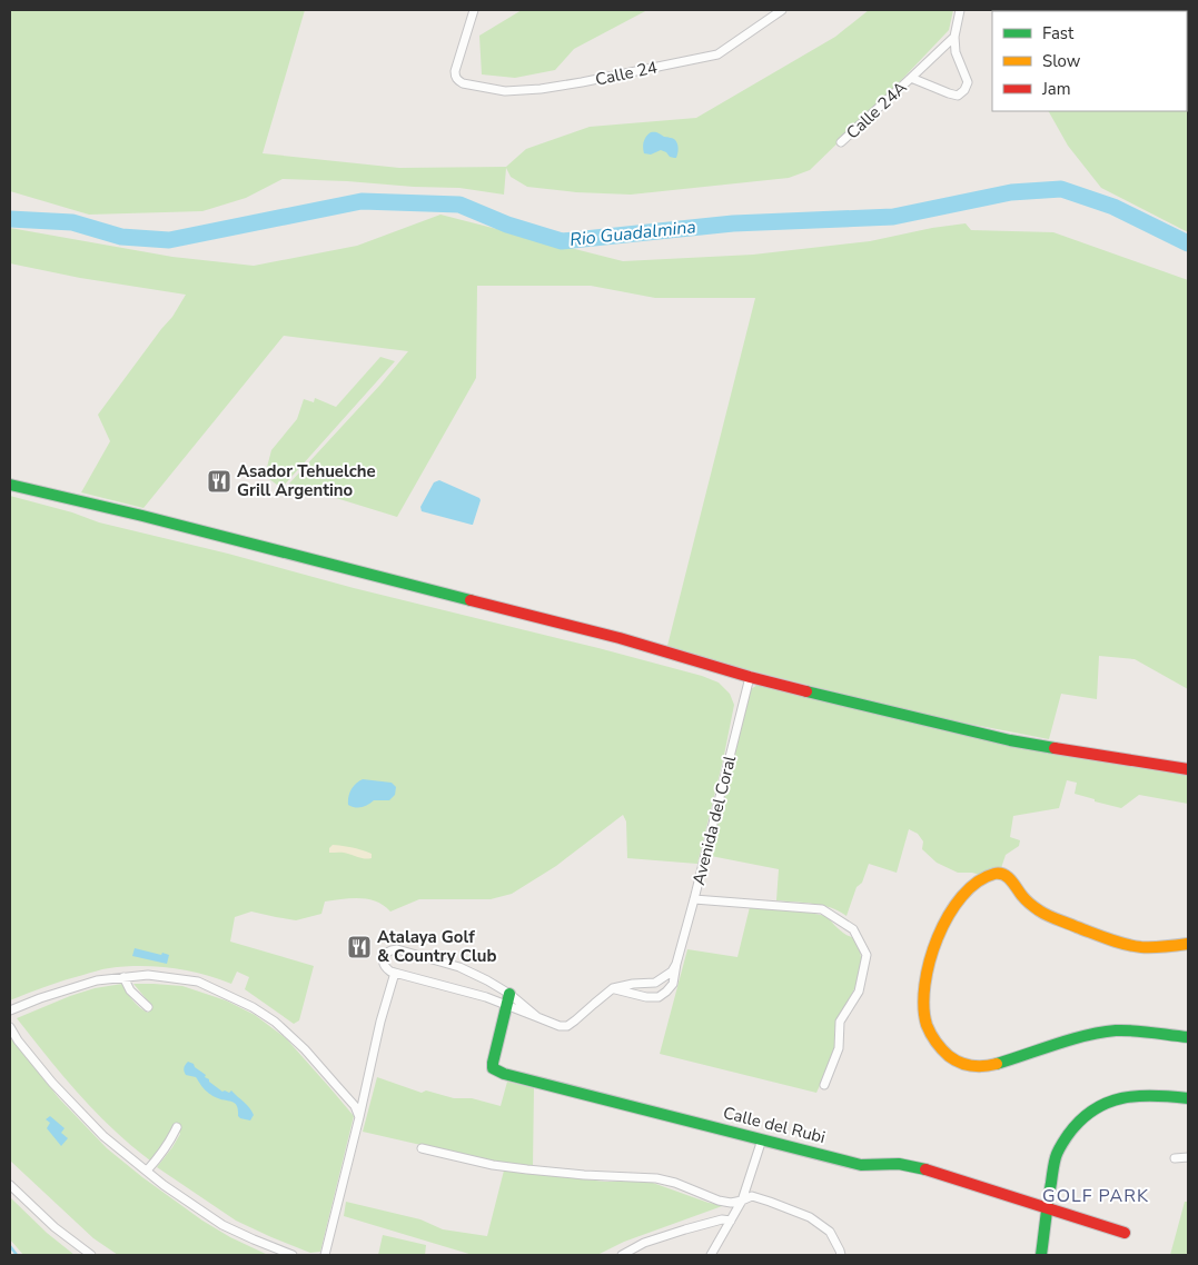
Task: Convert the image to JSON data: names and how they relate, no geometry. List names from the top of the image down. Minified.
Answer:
{"streets":{"street":["Calle 24","Calle 24A","Avenida del Coral","Calle del Rubi"]},"districts":["GOLF PARK"],"water":["Rio Guadalmina"],"places":{"restaurant":["Asador Tehuelche Grill Argentino","Atalaya Golf & Country Club"]},"legend":["Fast","Slow","Jam"]}
